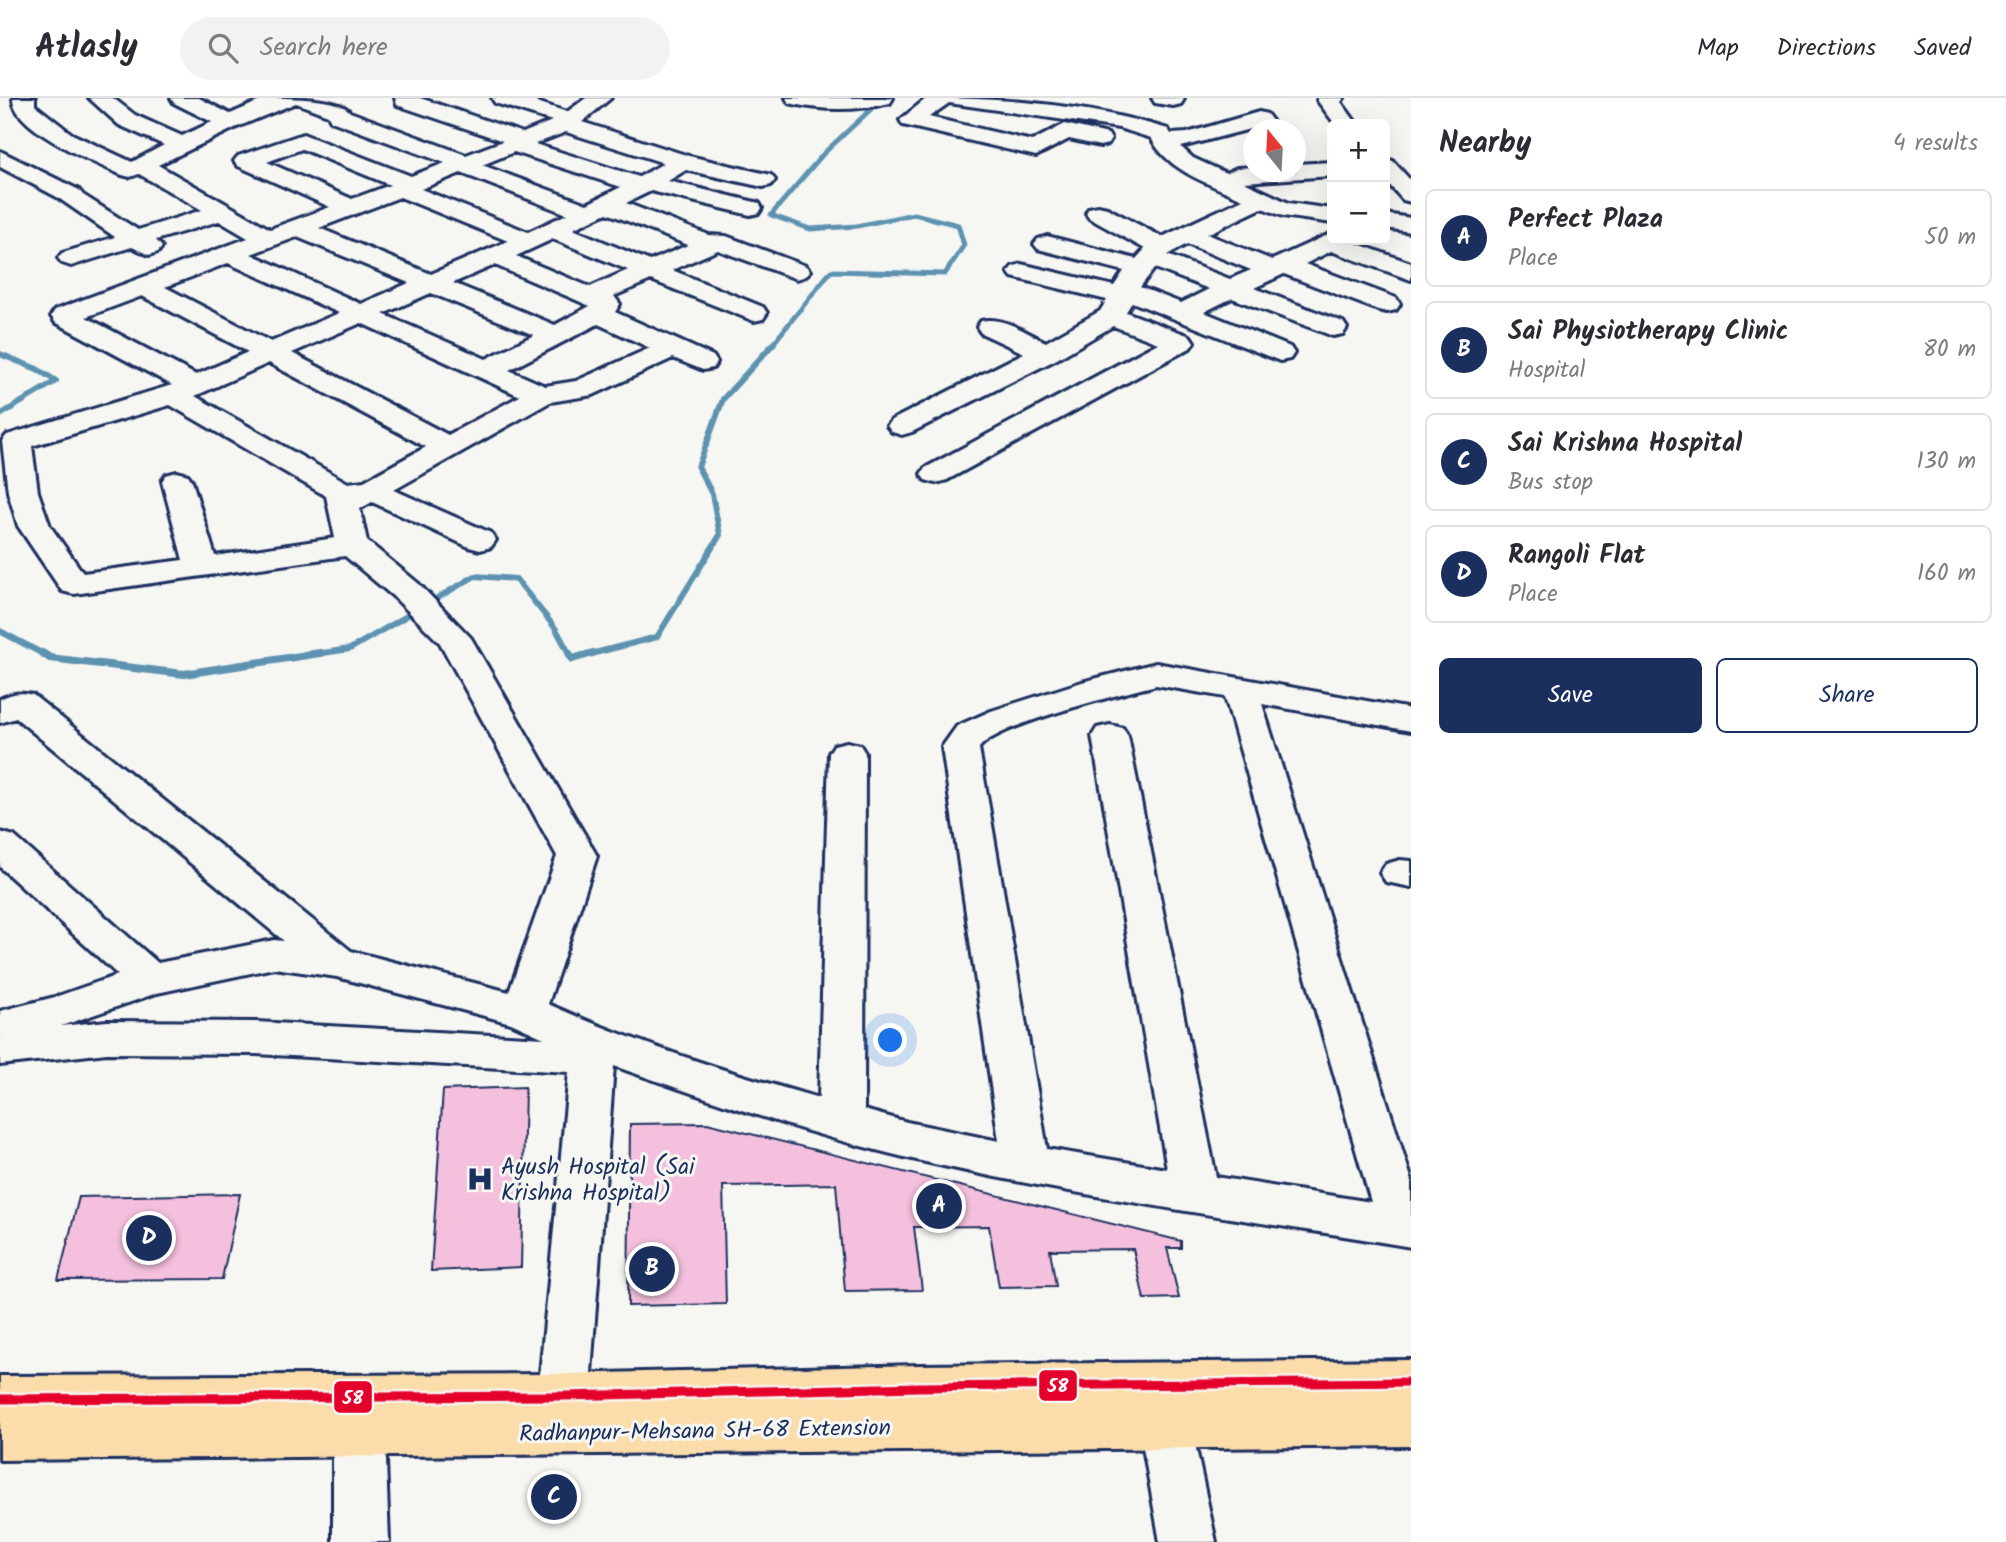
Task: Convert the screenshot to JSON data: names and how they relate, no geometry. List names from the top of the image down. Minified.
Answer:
{"streets":{"highway":["Radhanpur-Mehsana SH-68 Extension"]},"places":{"hospital":["Ayush Hospital (Sai Krishna Hospital)"]},"lines":["transit line 58"],"north":"top","page":{"header":"Atlasly","search":"Search here","nav":["Map","Directions","Saved"],"heading":["Nearby","4 results"],"map_buttons":["+","−"],"list":[{"mark":"A","name":"Perfect Plaza","note":"Place","value":"50 m"},{"mark":"B","name":"Sai Physiotherapy Clinic","note":"Hospital","value":"80 m"},{"mark":"C","name":"Sai Krishna Hospital","note":"Bus stop","value":"130 m"},{"mark":"D","name":"Rangoli Flat","note":"Place","value":"160 m"}],"buttons":["Save","Share"],"pins":["A","D","B","C"]}}
